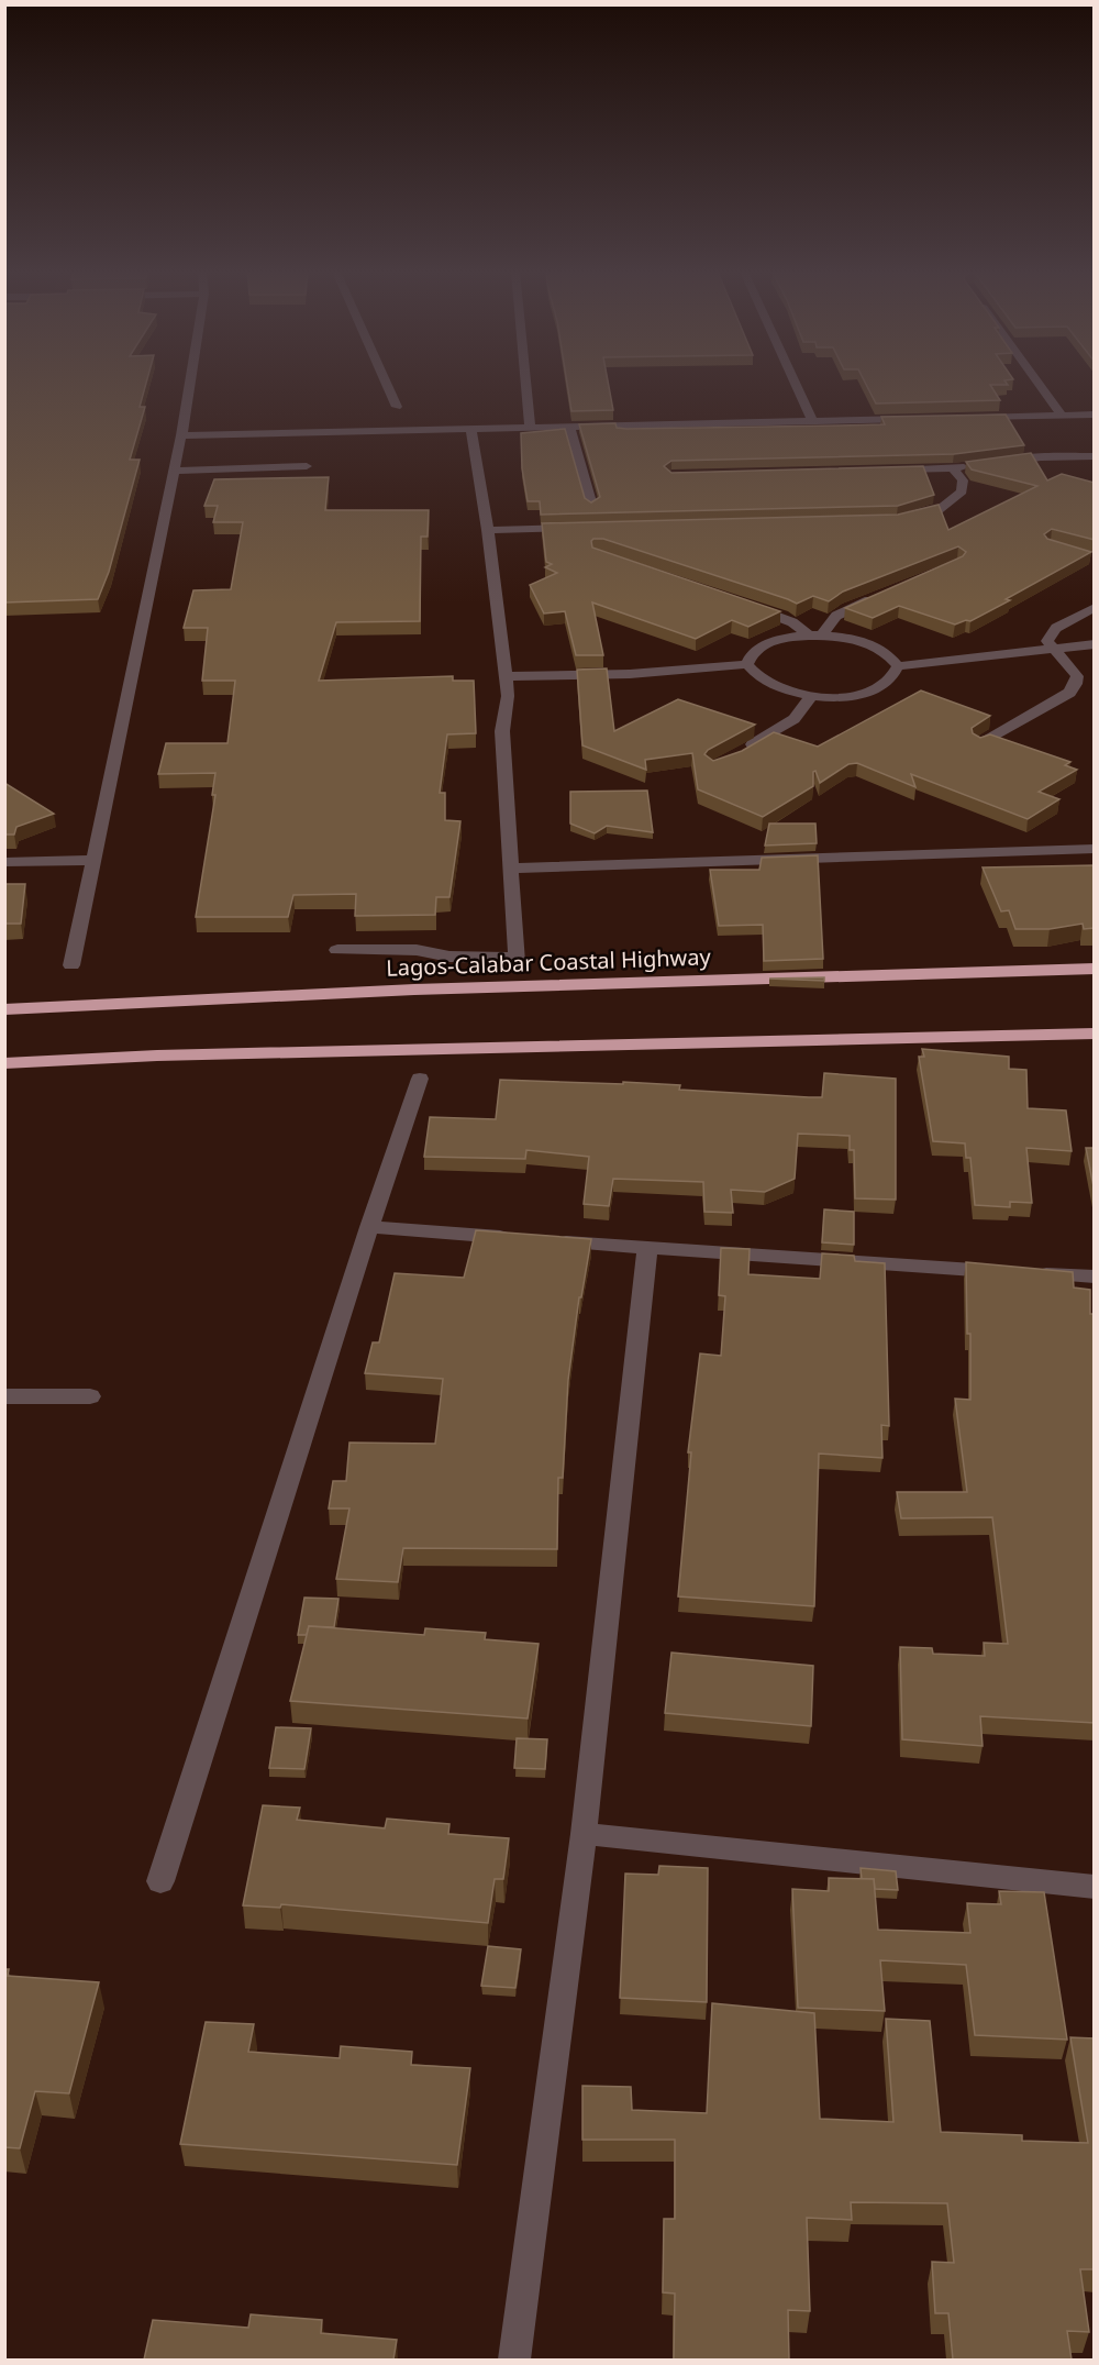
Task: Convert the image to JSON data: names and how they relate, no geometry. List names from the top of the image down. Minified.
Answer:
{"streets":{"highway":["Lagos-Calabar Coastal Highway"]}}
